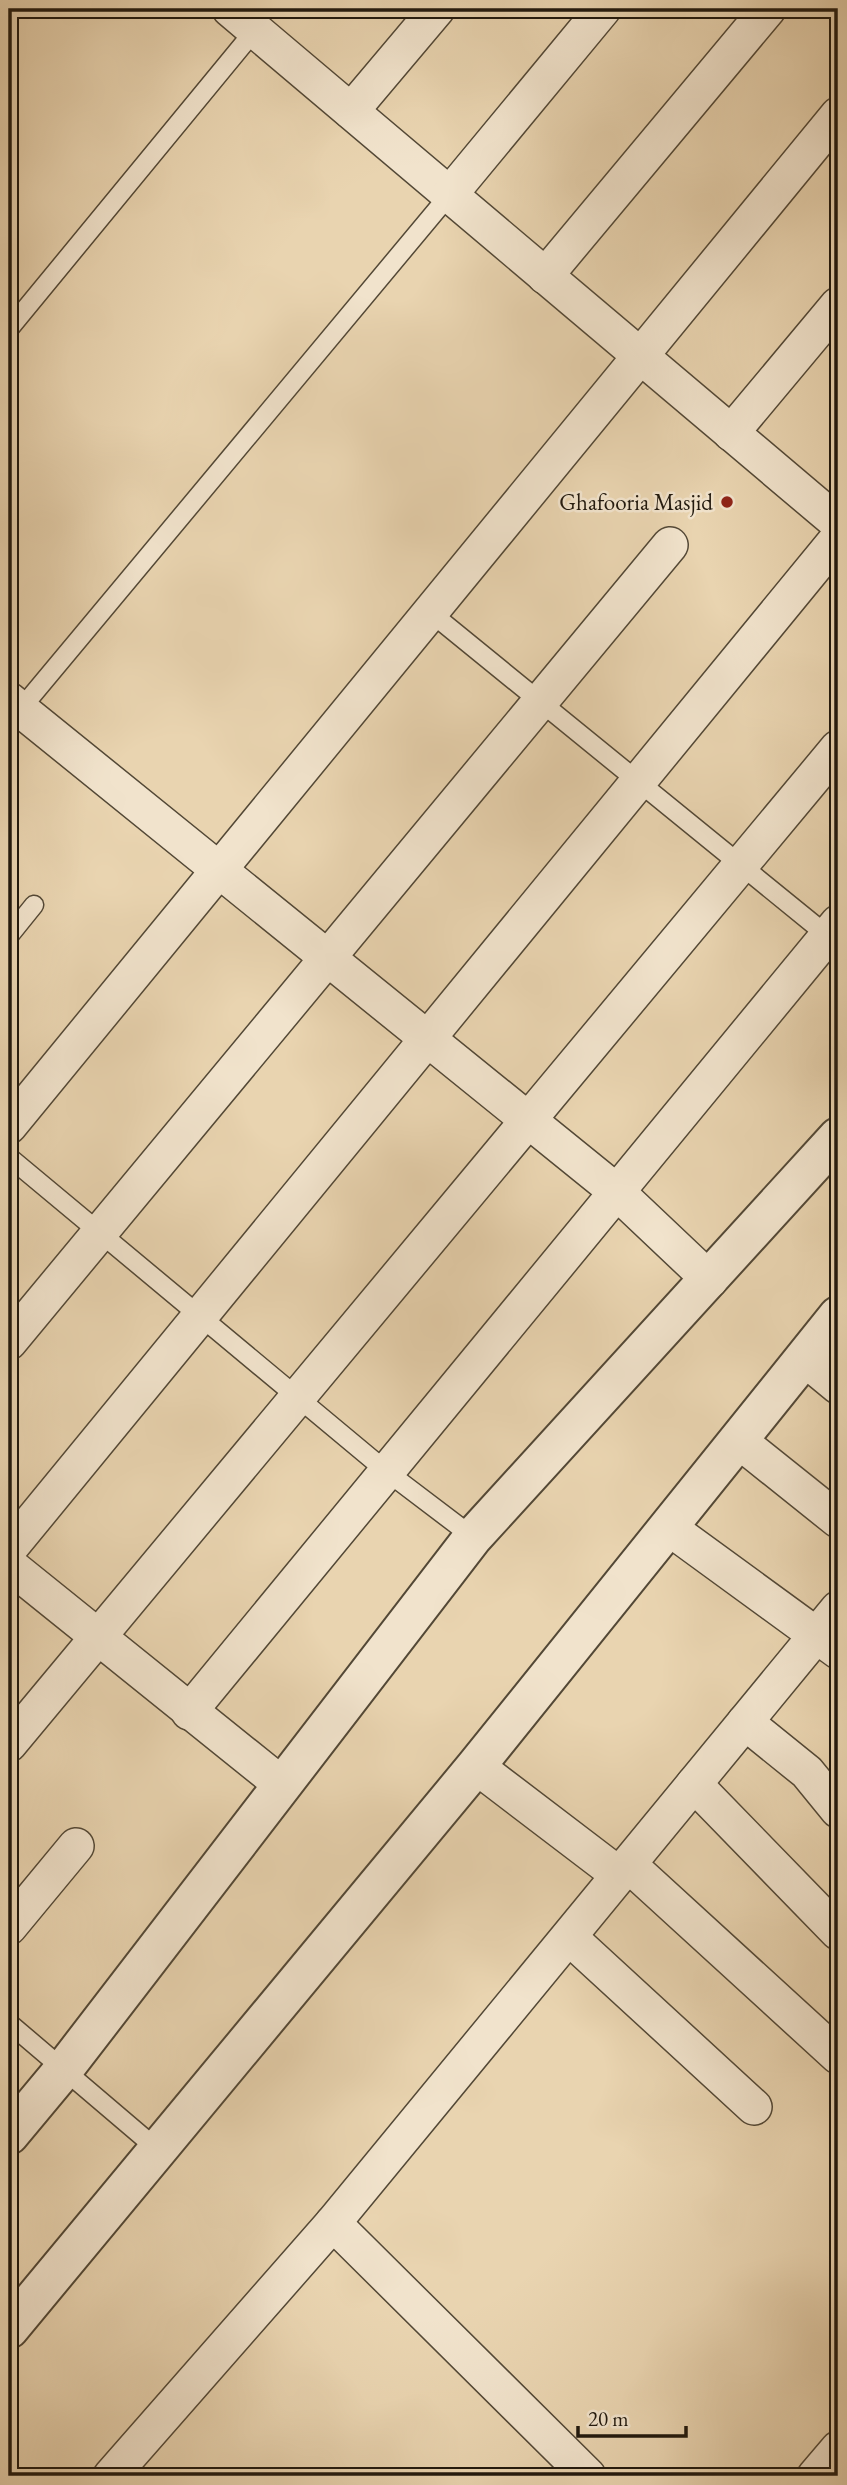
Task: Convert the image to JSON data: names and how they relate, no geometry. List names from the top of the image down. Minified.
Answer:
{"places":["Ghafooria Masjid"],"scale_bar":"20 m"}
